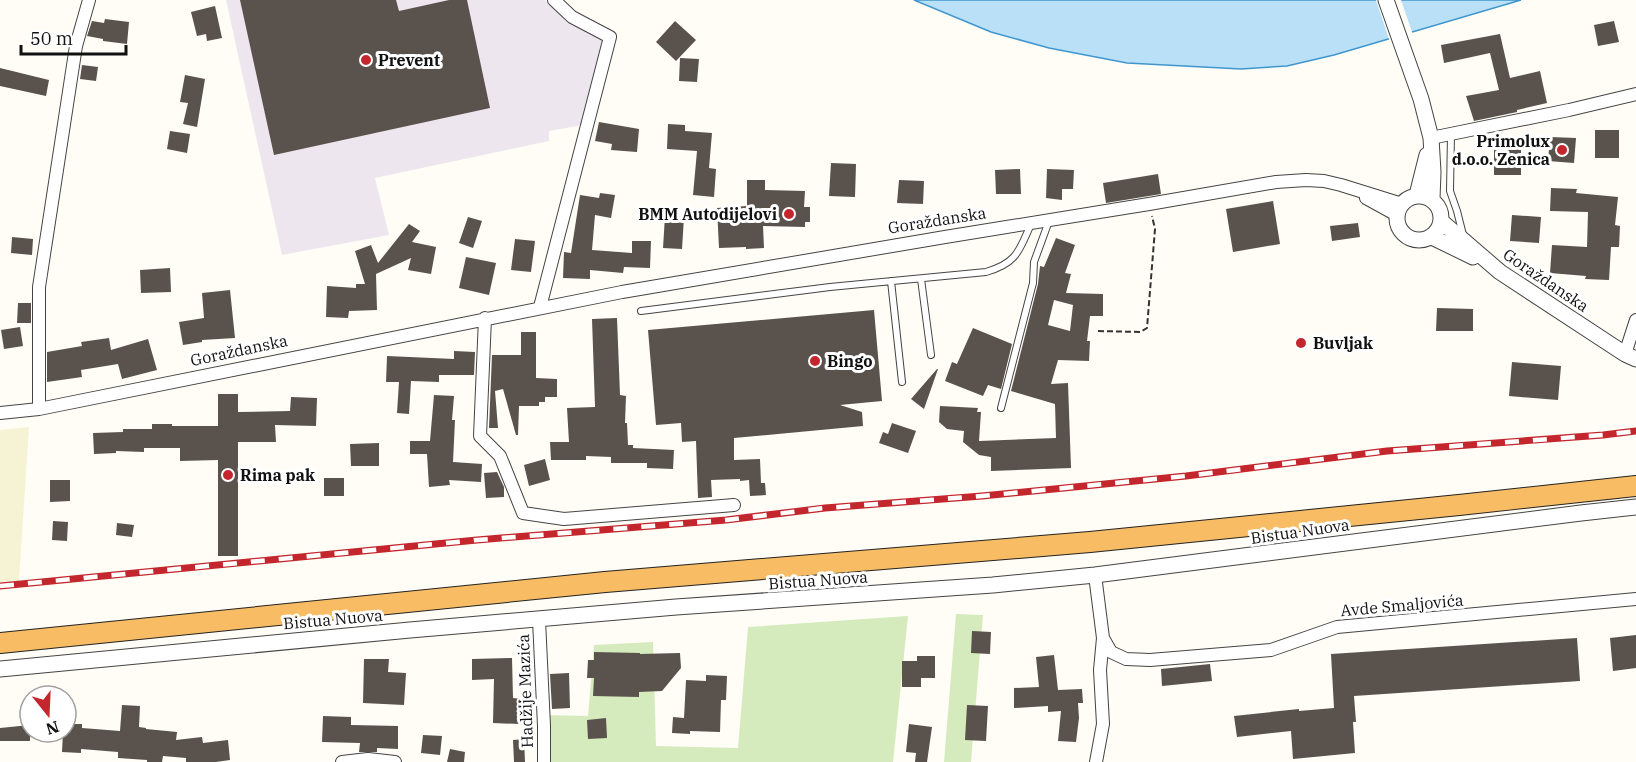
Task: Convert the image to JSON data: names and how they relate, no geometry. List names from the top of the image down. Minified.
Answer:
{"streets":{"street":["Goraždanska","Bistua Nuova","Avde Smaljovića","Hadžije Mazića"]},"crossings":[["Bistua Nuova","Hadžije Mazića"]],"places":["Prevent","Primolux d.o.o. Zenica","BMM Autodijelovi","Buvljak","Bingo","Rima pak"],"scale_bar":"50 m","north":"bottom"}
